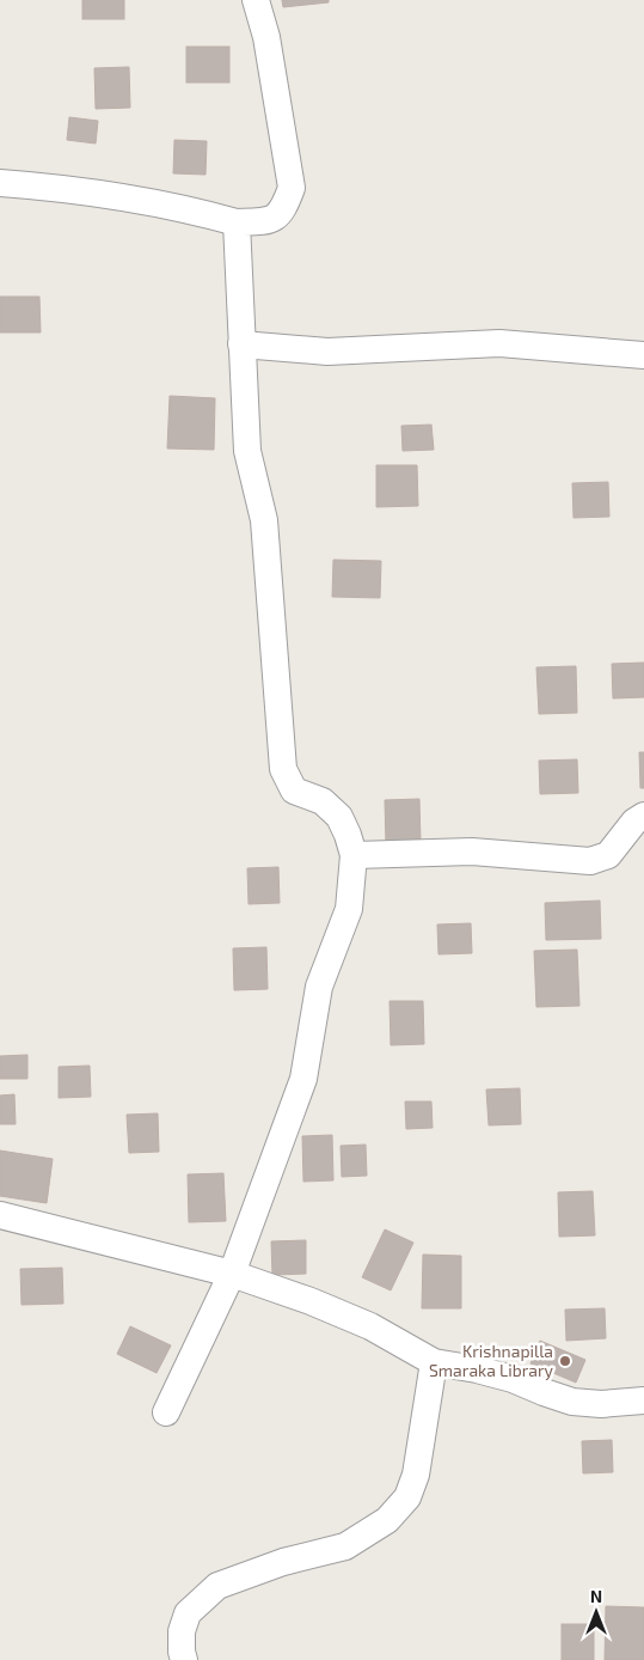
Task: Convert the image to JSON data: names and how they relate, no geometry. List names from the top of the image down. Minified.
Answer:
{"places":["Krishnapilla Smaraka Library"],"north":"top"}
